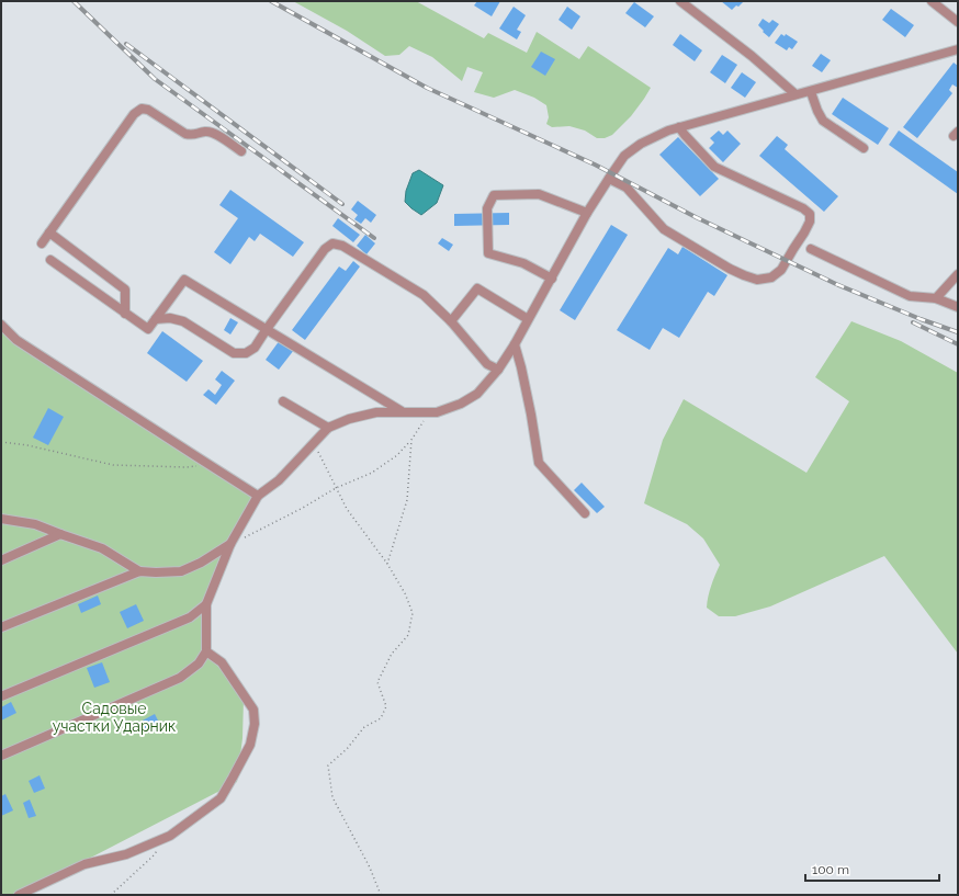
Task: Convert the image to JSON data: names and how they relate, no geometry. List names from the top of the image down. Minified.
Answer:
{"parks":["Садовые участки Ударник"],"scale_bar":"100 m"}
